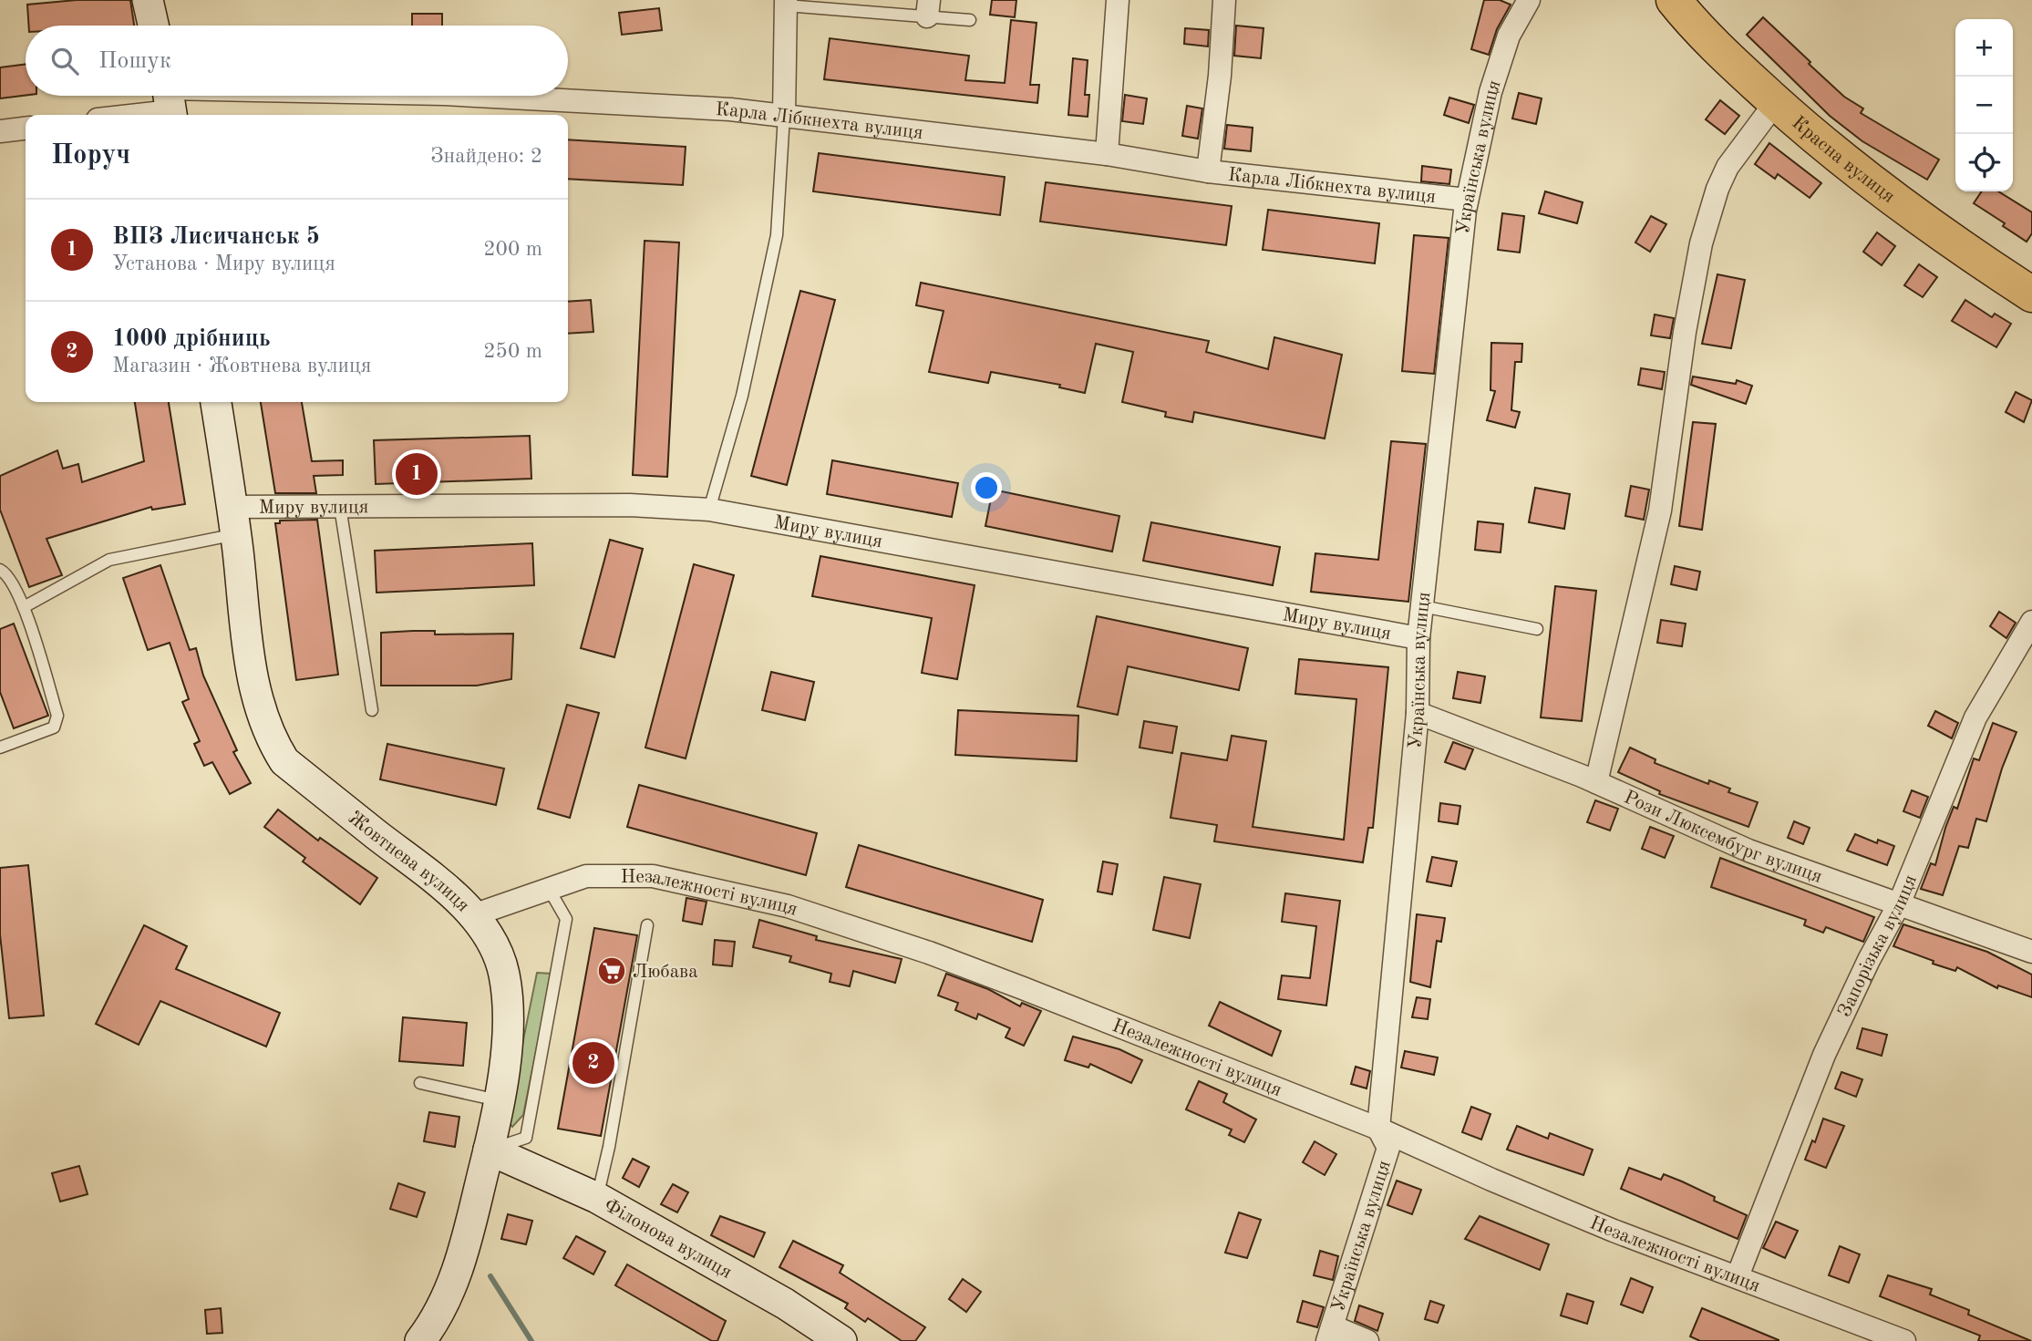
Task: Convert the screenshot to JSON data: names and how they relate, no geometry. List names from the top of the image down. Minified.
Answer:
{"streets":{"main road":["Красна вулиця","Жовтнева вулиця","Філонова вулиця"],"street":["Карла Лібкнехта вулиця","Українська вулиця","Миру вулиця","Рози Люксембург вулиця","Незалежності вулиця","Запорізька вулиця"]},"crossings":[["Карла Лібкнехта вулиця","Українська вулиця"],["Українська вулиця","Миру вулиця"],["Українська вулиця","Рози Люксембург вулиця"],["Українська вулиця","Незалежності вулиця"],["Миру вулиця","Жовтнева вулиця"],["Рози Люксембург вулиця","Запорізька вулиця"],["Жовтнева вулиця","Незалежності вулиця"],["Жовтнева вулиця","Філонова вулиця"],["Незалежності вулиця","Запорізька вулиця"]],"places":{"supermarket":["Любава"]},"page":{"map_buttons":["+","−"],"search":"Пошук","heading":["Поруч","Знайдено: 2"],"list":[{"mark":"1","name":"ВПЗ Лисичанськ 5","note":"Установа · Миру вулиця","value":"200 m"},{"mark":"2","name":"1000 дрібниць","note":"Магазин · Жовтнева вулиця","value":"250 m"}],"pins":["1","2"]}}
